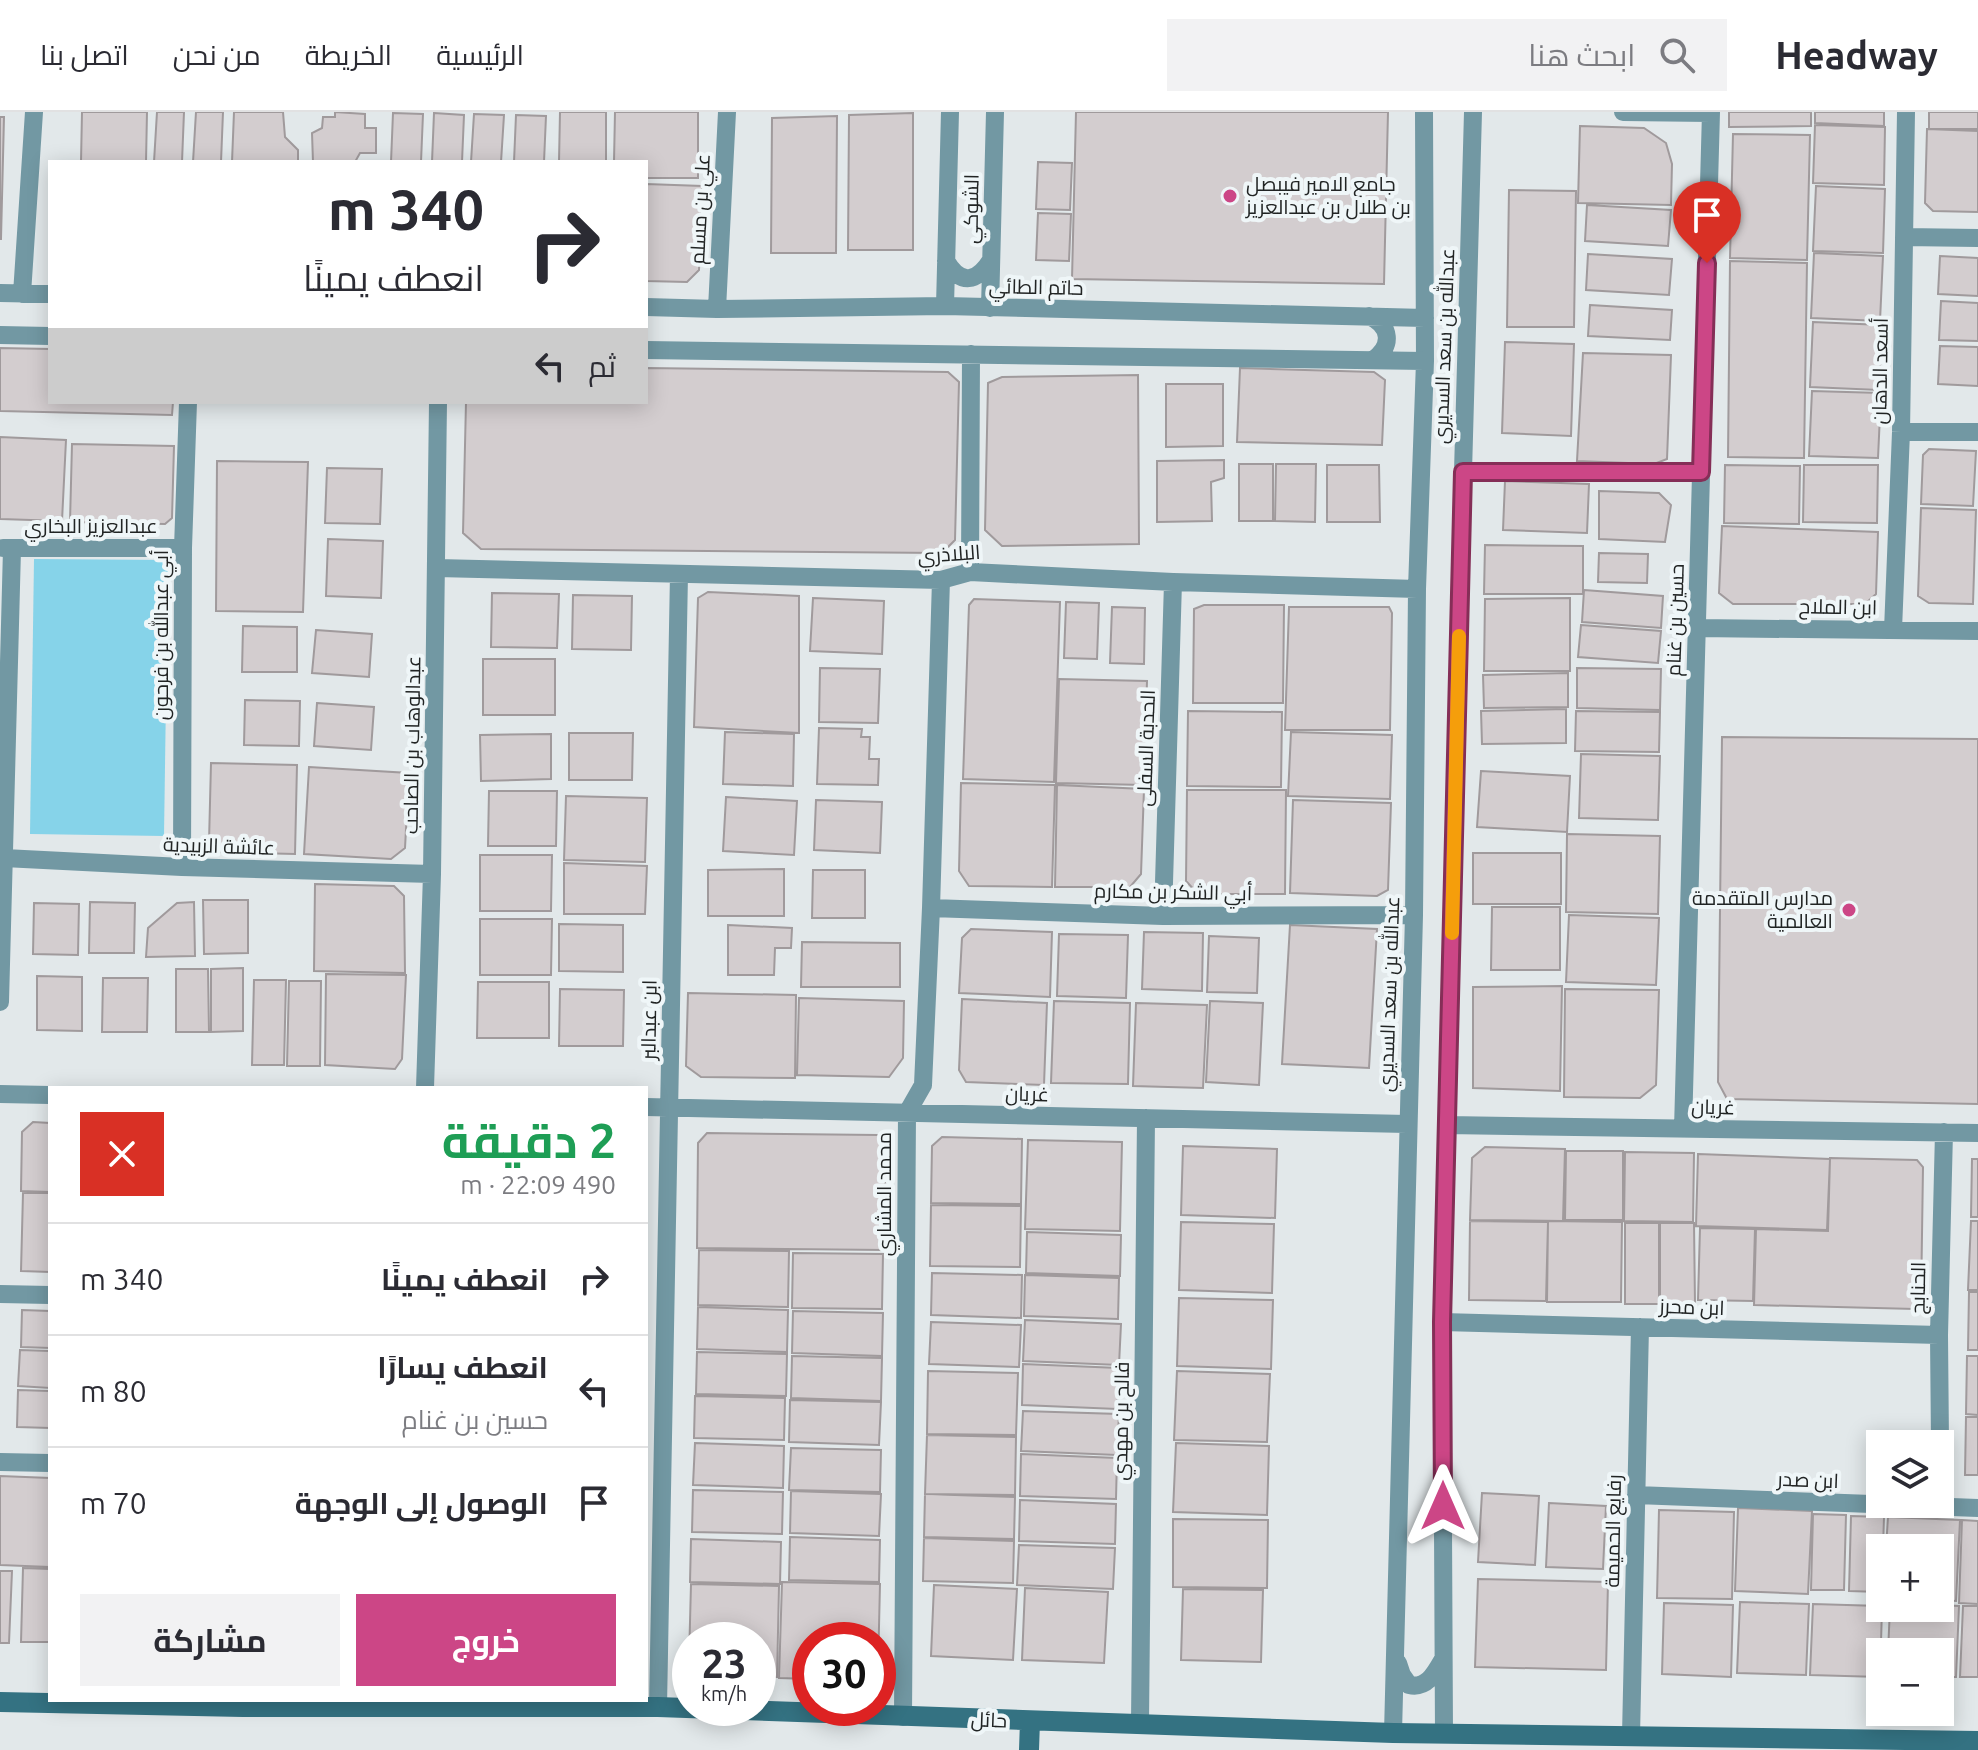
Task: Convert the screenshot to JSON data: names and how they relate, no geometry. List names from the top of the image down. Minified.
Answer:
{"streets":{"street":["علي بن مسلم","الشوكي","حاتم الطائي","عبدالله بن سعد السديري","أسعد الدهان","عبدالعزيز البخاري","البلاذري","ابن الملاح","حسين بن غنام","أبي عبدالله بن فرحون","عبدالوهاب بن الصاحب","الحدبة السفلى","عائشة الزبيدية","أبي الشكر بن مكارم","ابن عبدالبر","غريان","محمد المشاري","الحنابج","ابن محرز","فالح بن مهدي","ابن صدر","رفايع الحميمة","حائل"]},"crossings":[["علي بن مسلم","حاتم الطائي"],["الشوكي","حاتم الطائي"],["حاتم الطائي","عبدالله بن سعد السديري"],["عبدالله بن سعد السديري","البلاذري"],["عبدالله بن سعد السديري","أبي الشكر بن مكارم"],["عبدالله بن سعد السديري","غريان"],["عبدالله بن سعد السديري","ابن محرز"],["عبدالله بن سعد السديري","حائل"],["أسعد الدهان","ابن الملاح"],["عبدالعزيز البخاري","أبي عبدالله بن فرحون"],["البلاذري","عبدالوهاب بن الصاحب"],["البلاذري","الحدبة السفلى"],["البلاذري","ابن عبدالبر"],["البلاذري","محمد المشاري"],["ابن الملاح","حسين بن غنام"],["حسين بن غنام","غريان"],["أبي عبدالله بن فرحون","عائشة الزبيدية"],["عبدالوهاب بن الصاحب","عائشة الزبيدية"],["الحدبة السفلى","أبي الشكر بن مكارم"],["أبي الشكر بن مكارم","محمد المشاري"],["ابن عبدالبر","غريان"],["ابن عبدالبر","حائل"],["غريان","محمد المشاري"],["غريان","الحنابج"],["غريان","فالح بن مهدي"],["محمد المشاري","حائل"],["الحنابج","ابن محرز"],["ابن محرز","رفايع الحميمة"],["فالح بن مهدي","حائل"],["ابن صدر","رفايع الحميمة"],["رفايع الحميمة","حائل"]],"places":["جامع الامير فيبصل بن طلال بن عبدالعزيز","مدارس المتقدمة العالمية"],"page":{"header":"Headway","search":"ابحث هنا","nav":["الرئيسية","الخريطة","من نحن","اتصل بنا"],"turn":["340 m","انعطف يمينًا"],"then":"ثم","heading":["2 دقيقة","490 m · 22:09"],"list":[{"name":"انعطف يمينًا","value":"340 m"},{"name":"انعطف يسارًا","note":"حسين بن غنام","value":"80 m"},{"name":"الوصول إلى الوجهة","value":"70 m"}],"map_buttons":["+","−"],"buttons":["خروج","مشاركة"],"speed":"23 km/h","limit":"30"}}
